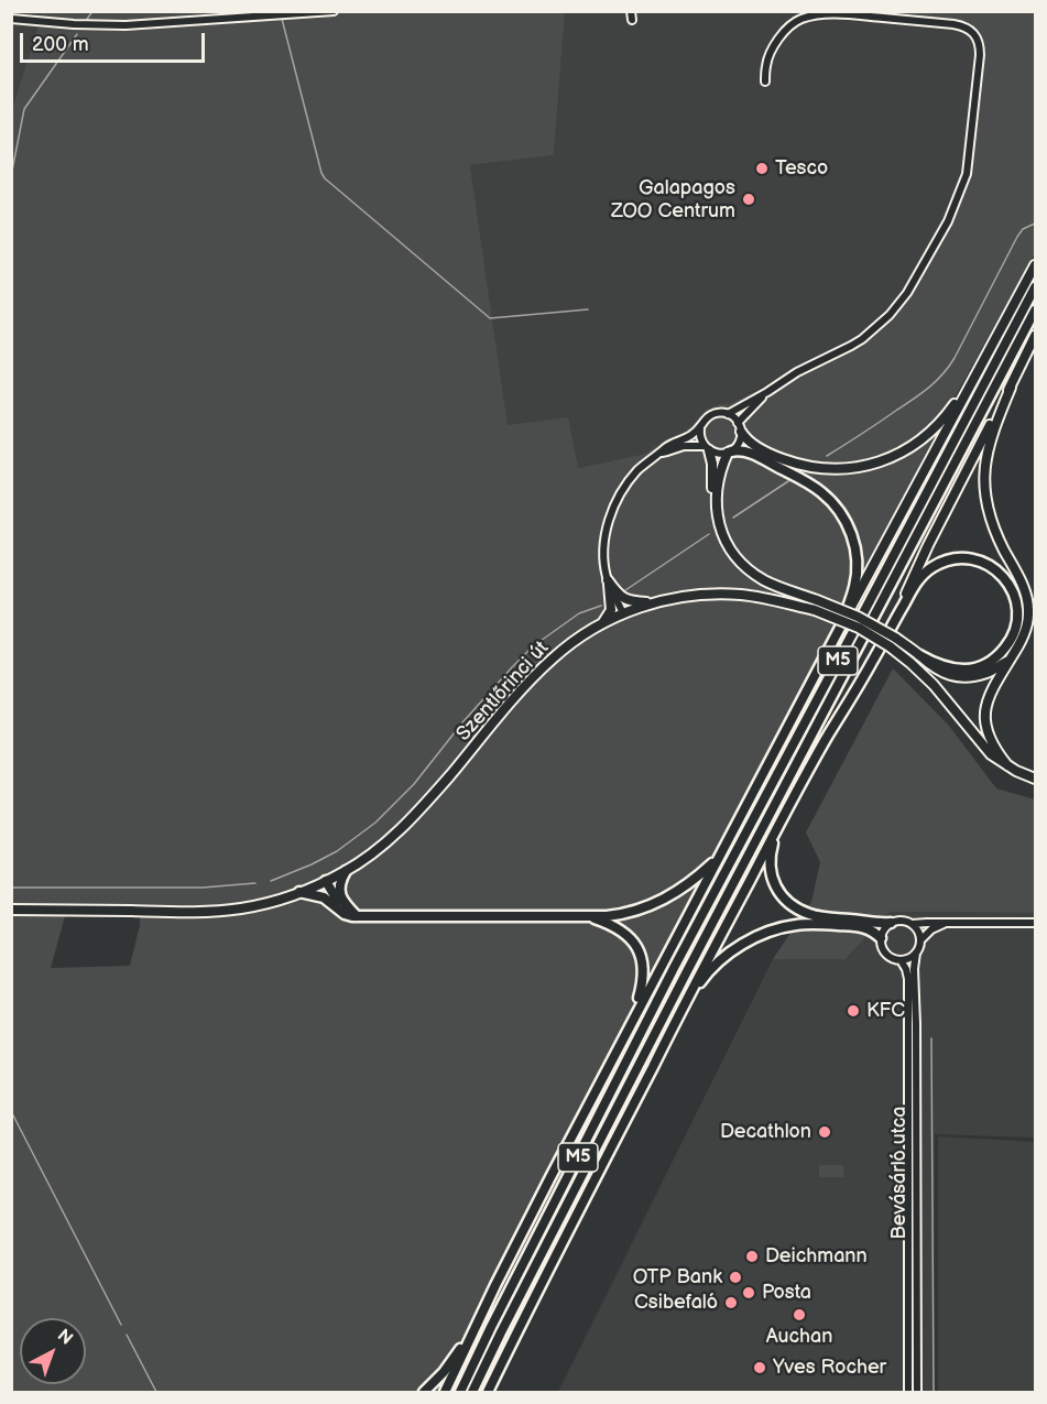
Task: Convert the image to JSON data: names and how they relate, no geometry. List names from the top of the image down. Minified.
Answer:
{"streets":{"highway":["M5"],"main road":["Szentlőrinci út"],"street":["Bevásárló utca"]},"places":["Tesco","Galapagos ZOO Centrum","KFC","Decathlon","Deichmann","OTP Bank","Posta","Csibefaló","Auchan","Yves Rocher"],"scale_bar":"200 m","north":"top right"}
